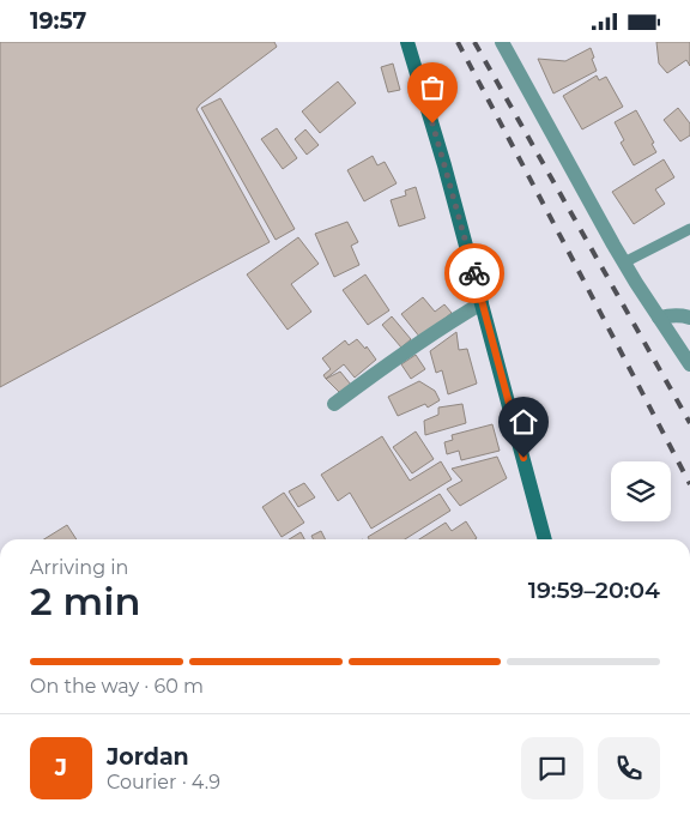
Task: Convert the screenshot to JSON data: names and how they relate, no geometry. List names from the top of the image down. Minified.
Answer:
{"page":{"status":"19:57","heading":["2 min","Arriving in","19:59–20:04"],"panel":["Jordan","Courier · 4.9"],"bar":"On the way · 60 m","round":"J"}}
